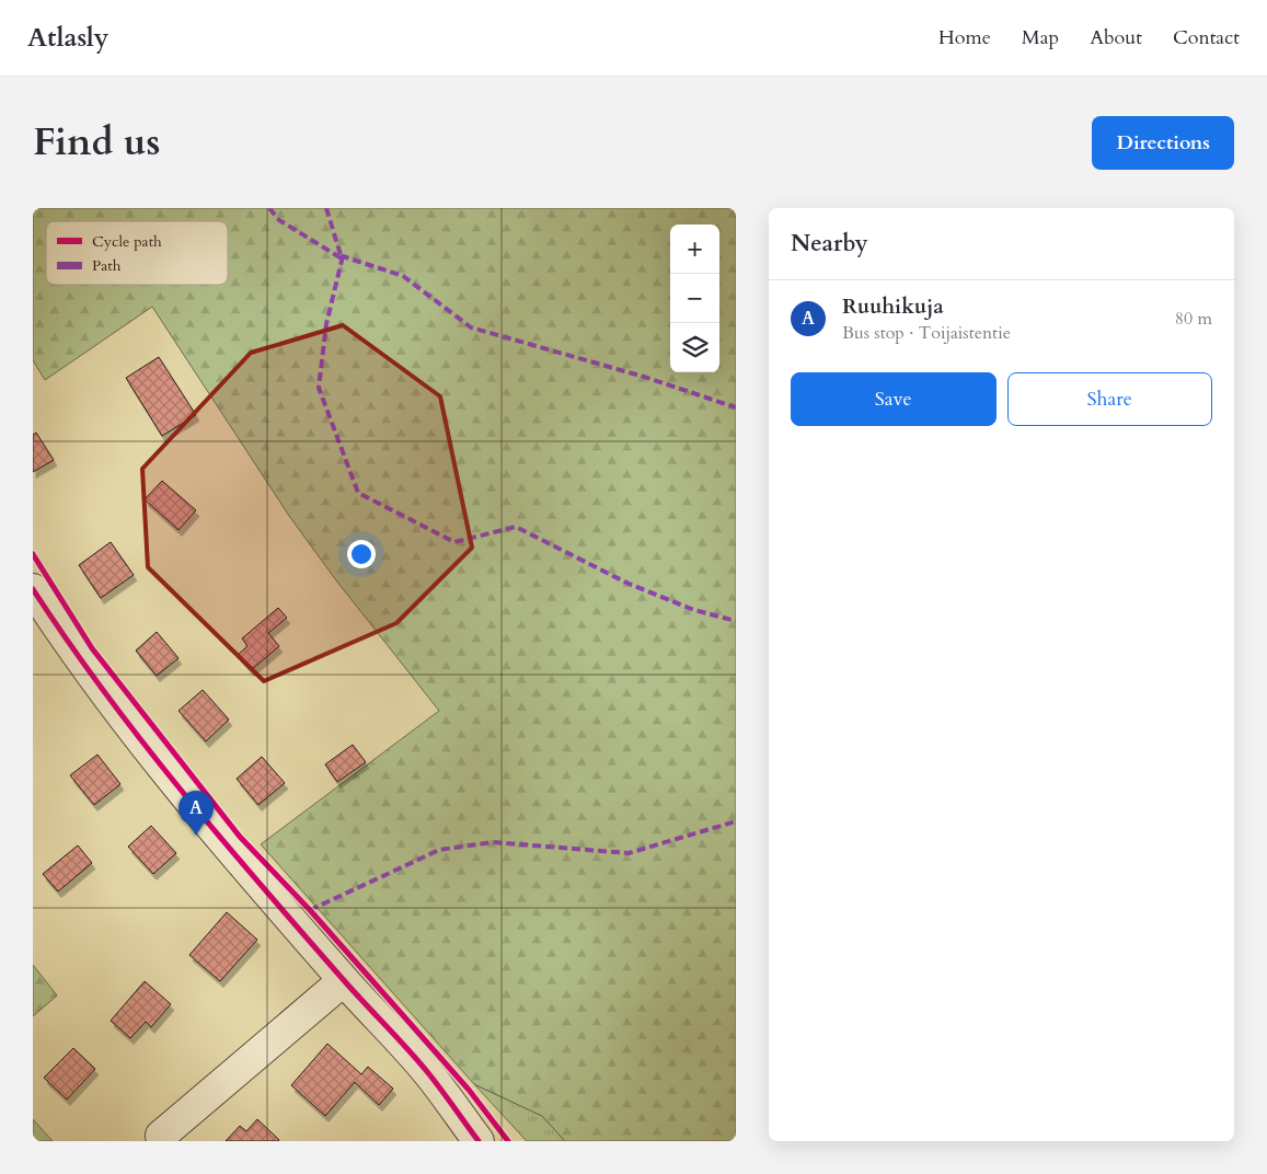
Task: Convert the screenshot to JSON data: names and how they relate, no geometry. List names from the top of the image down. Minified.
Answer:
{"legend":["Cycle path","Path"],"page":{"header":"Atlasly","nav":["Home","Map","About","Contact"],"title":"Find us","buttons":["Directions",["Save","Share"]],"heading":"Nearby","map_buttons":["+","−"],"list":[{"mark":"A","name":"Ruuhikuja","note":"Bus stop · Toijaistentie","value":"80 m"}],"pins":"A"}}
